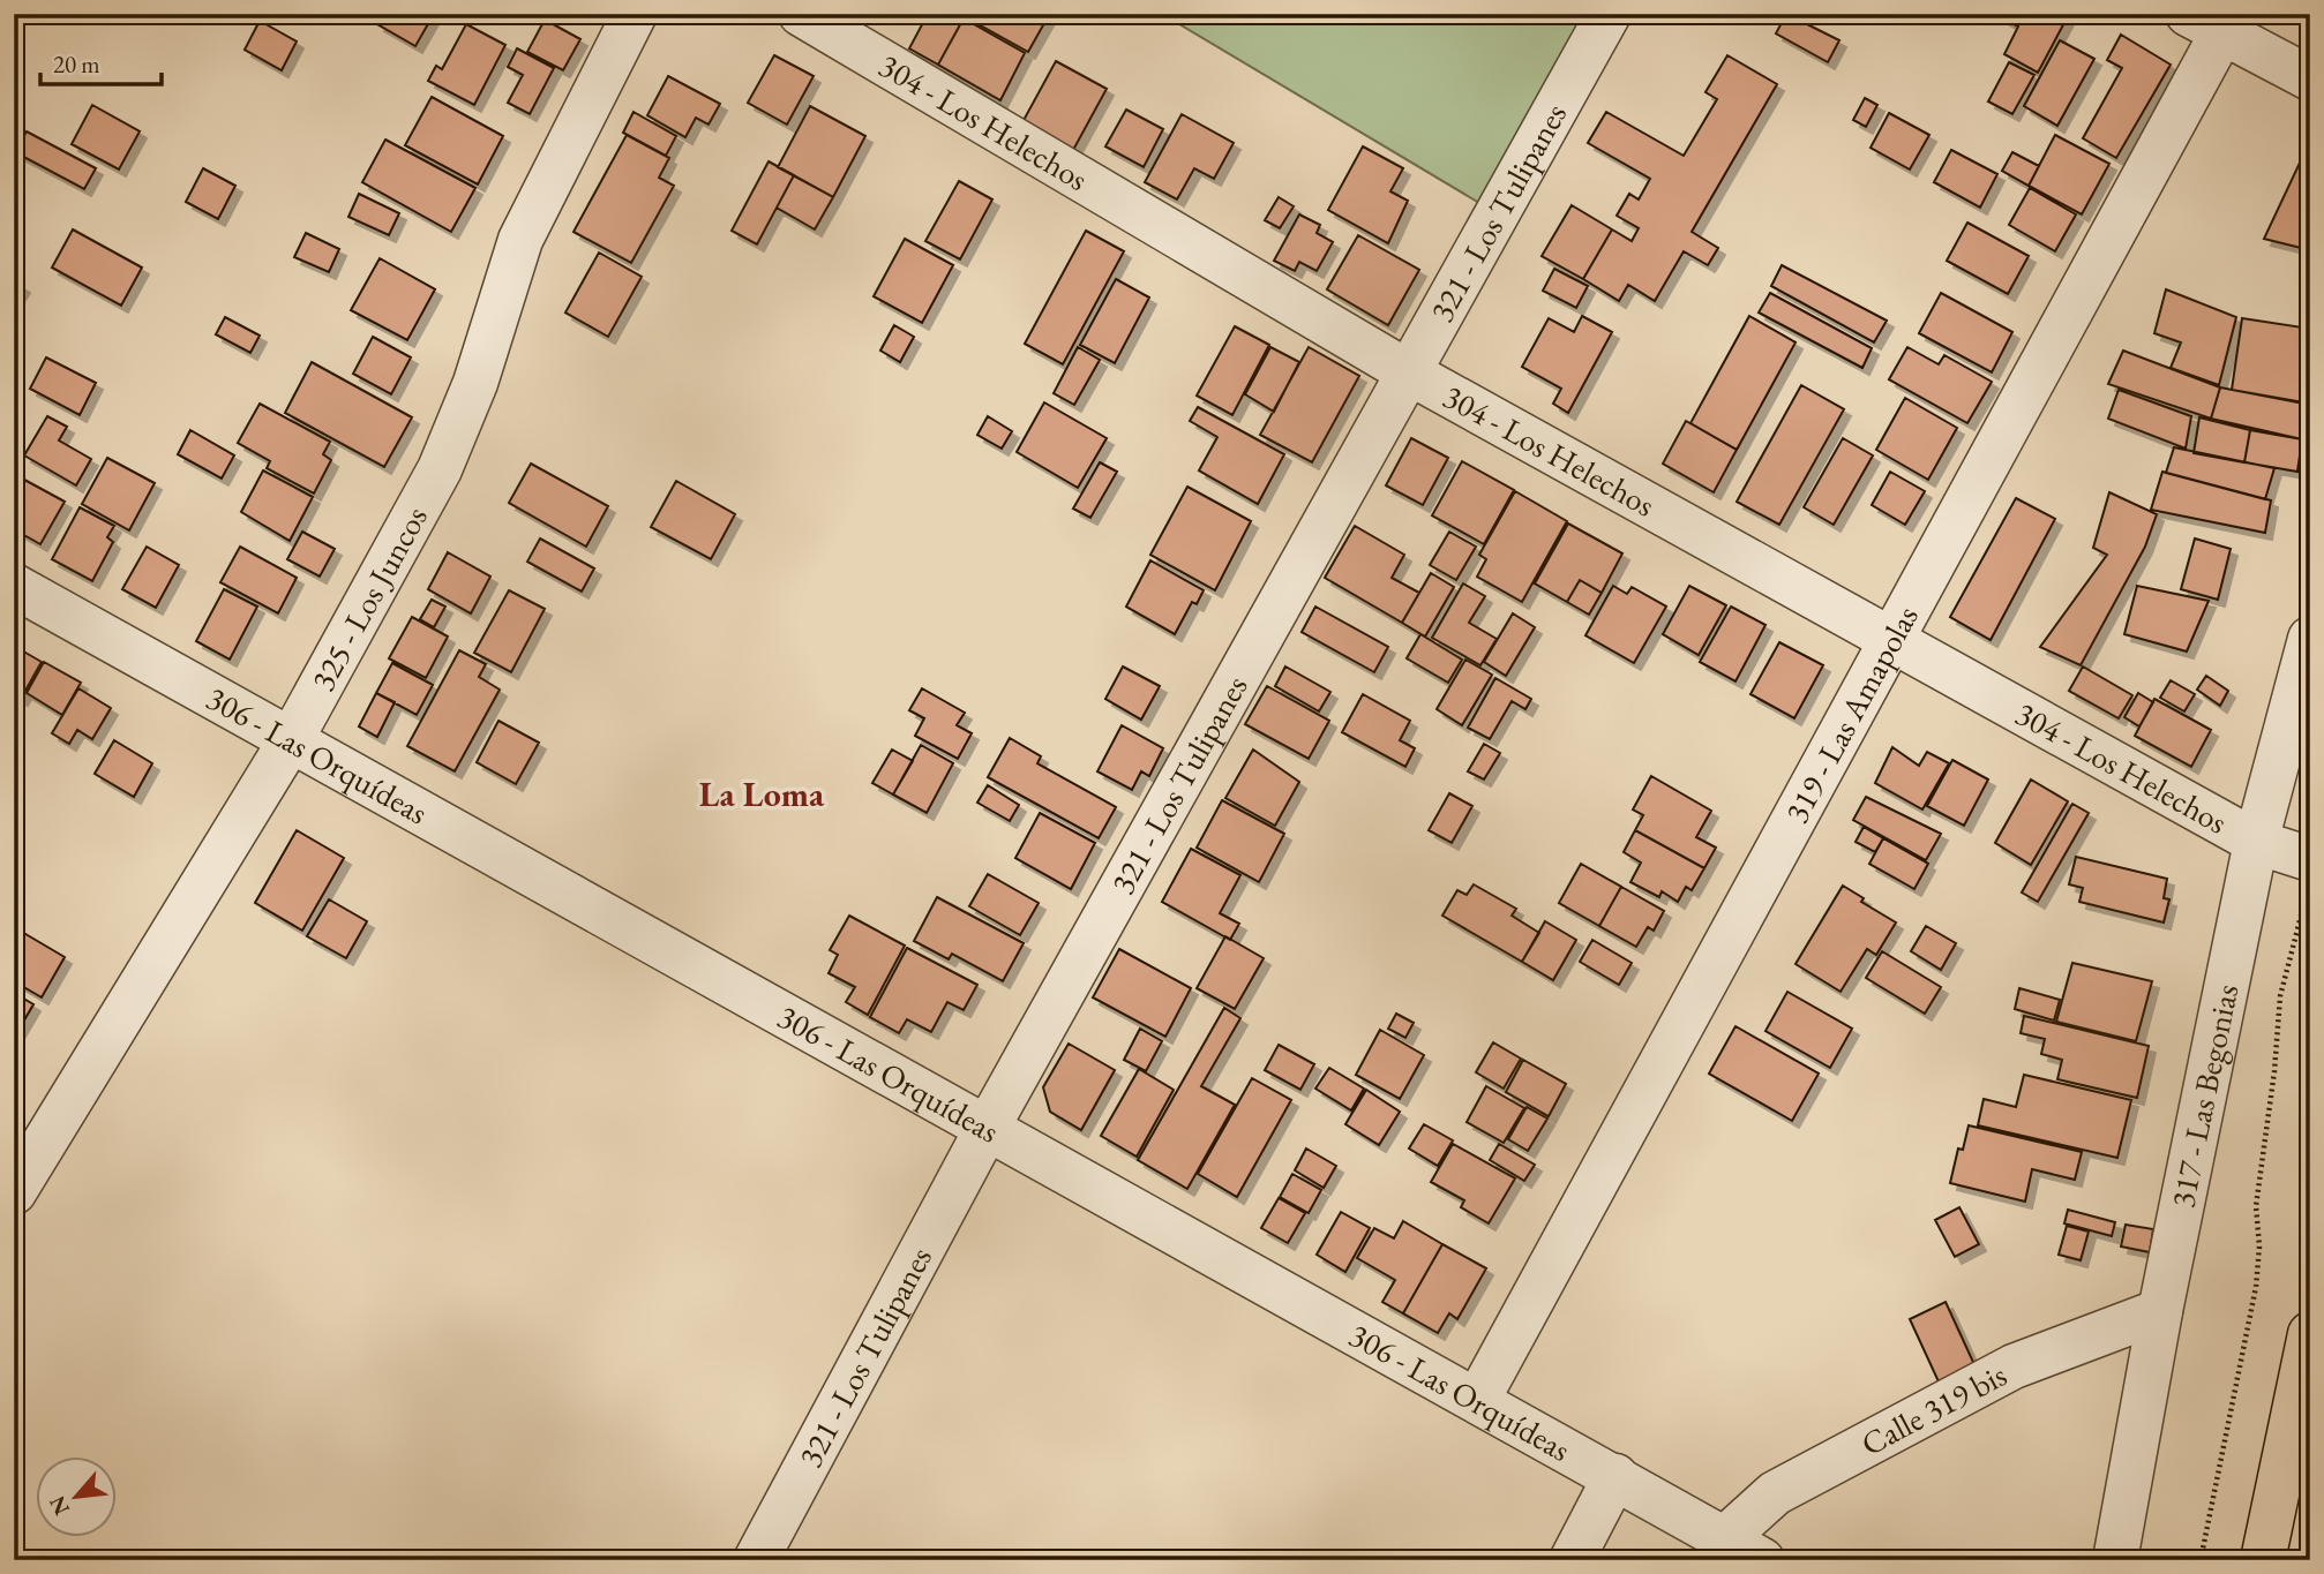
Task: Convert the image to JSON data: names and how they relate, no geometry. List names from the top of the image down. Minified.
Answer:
{"streets":{"street":["304 - Los Helechos","321 - Los Tulipanes","325 - Los Juncos","319 - Las Amapolas","306 - Las Orquídeas","317 - Las Begonias","Calle 319 bis"]},"crossings":[["304 - Los Helechos","321 - Los Tulipanes"],["304 - Los Helechos","319 - Las Amapolas"],["304 - Los Helechos","317 - Las Begonias"],["321 - Los Tulipanes","306 - Las Orquídeas"],["325 - Los Juncos","306 - Las Orquídeas"],["319 - Las Amapolas","306 - Las Orquídeas"],["306 - Las Orquídeas","Calle 319 bis"],["317 - Las Begonias","Calle 319 bis"]],"districts":["La Loma"],"scale_bar":"20 m","north":"bottom left"}
